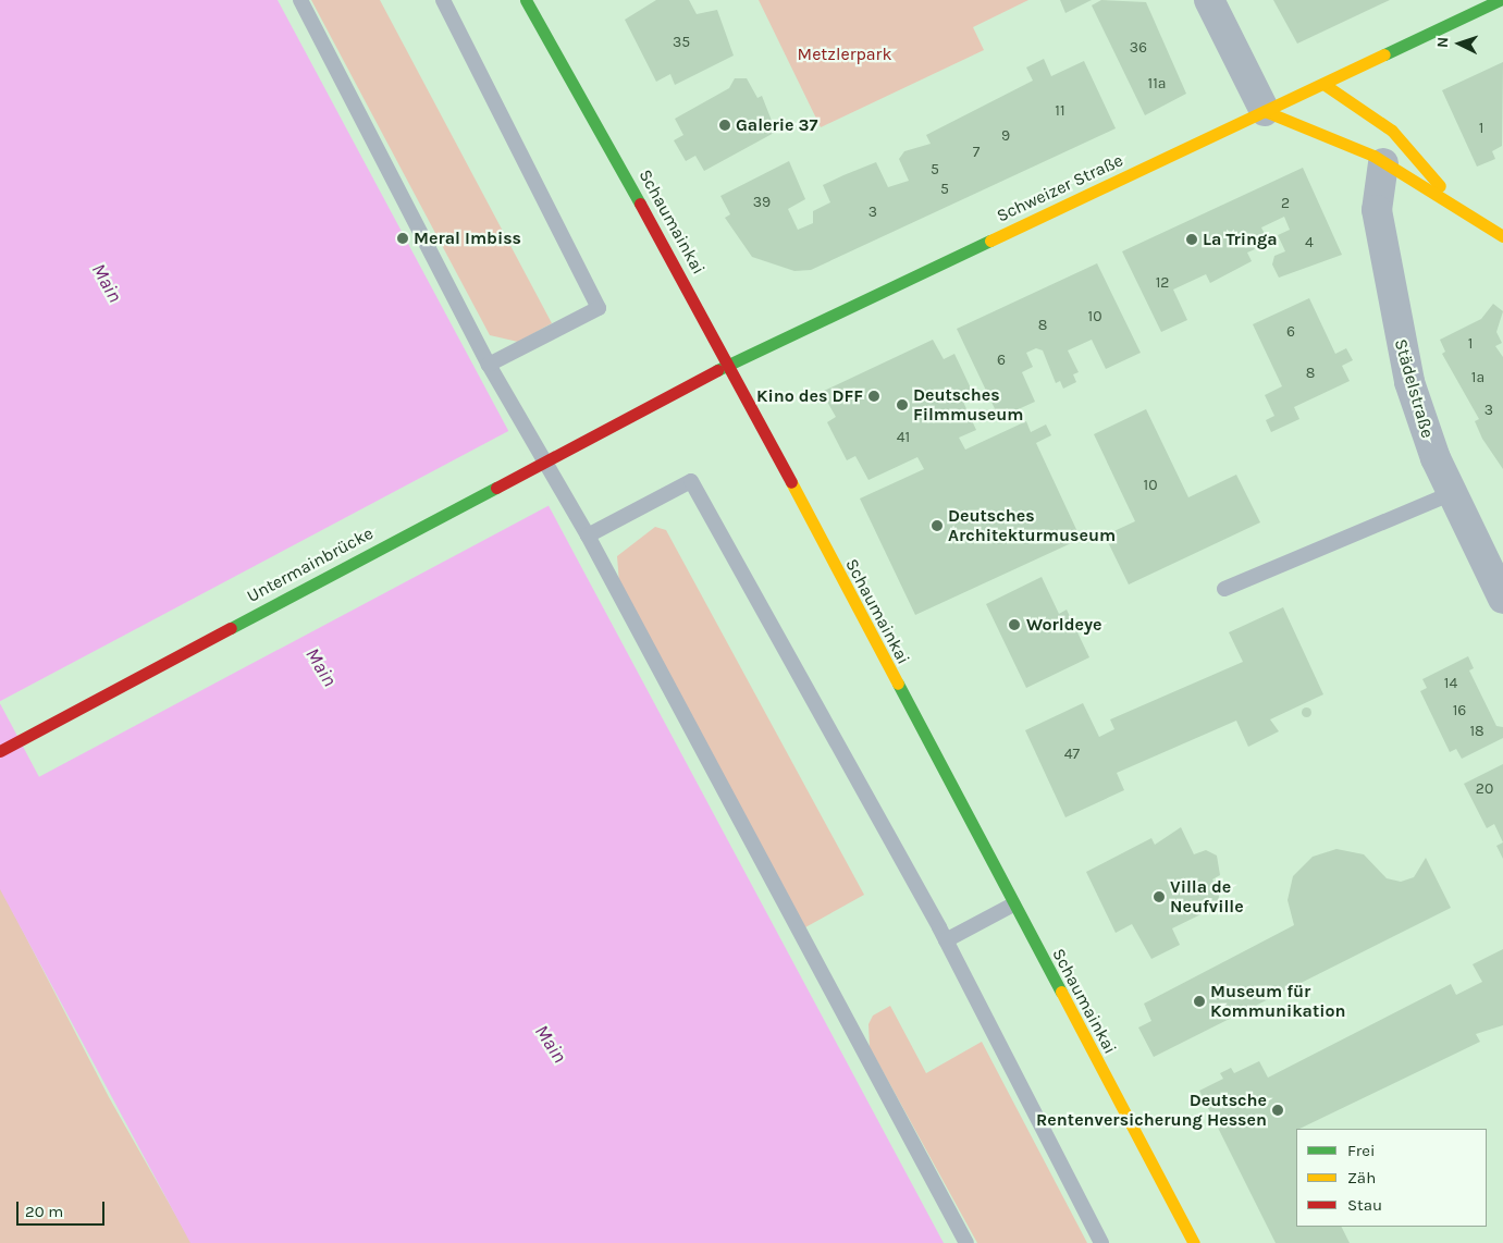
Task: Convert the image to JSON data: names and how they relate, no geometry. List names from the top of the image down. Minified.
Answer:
{"streets":{"main road":["Schweizer Straße","Schaumainkai","Untermainbrücke"],"street":["Städelstraße"]},"crossings":[["Schweizer Straße","Schaumainkai"],["Schweizer Straße","Untermainbrücke"]],"water":["Main"],"parks":["Metzlerpark"],"places":["Galerie 37","Meral Imbiss","La Tringa","Kino des DFF","Deutsches Filmmuseum","Deutsches Architekturmuseum","Worldeye","Villa de Neufville","Museum für Kommunikation","Deutsche Rentenversicherung Hessen"],"house_numbers":["35","36","11a","11","1","9","7","5","5","39","2","3","4","12","10","8","6","1","6","8","1a","3","41","10","14","16","18","47","20"],"legend":["Frei","Zäh","Stau"],"scale_bar":"20 m","north":"left"}
